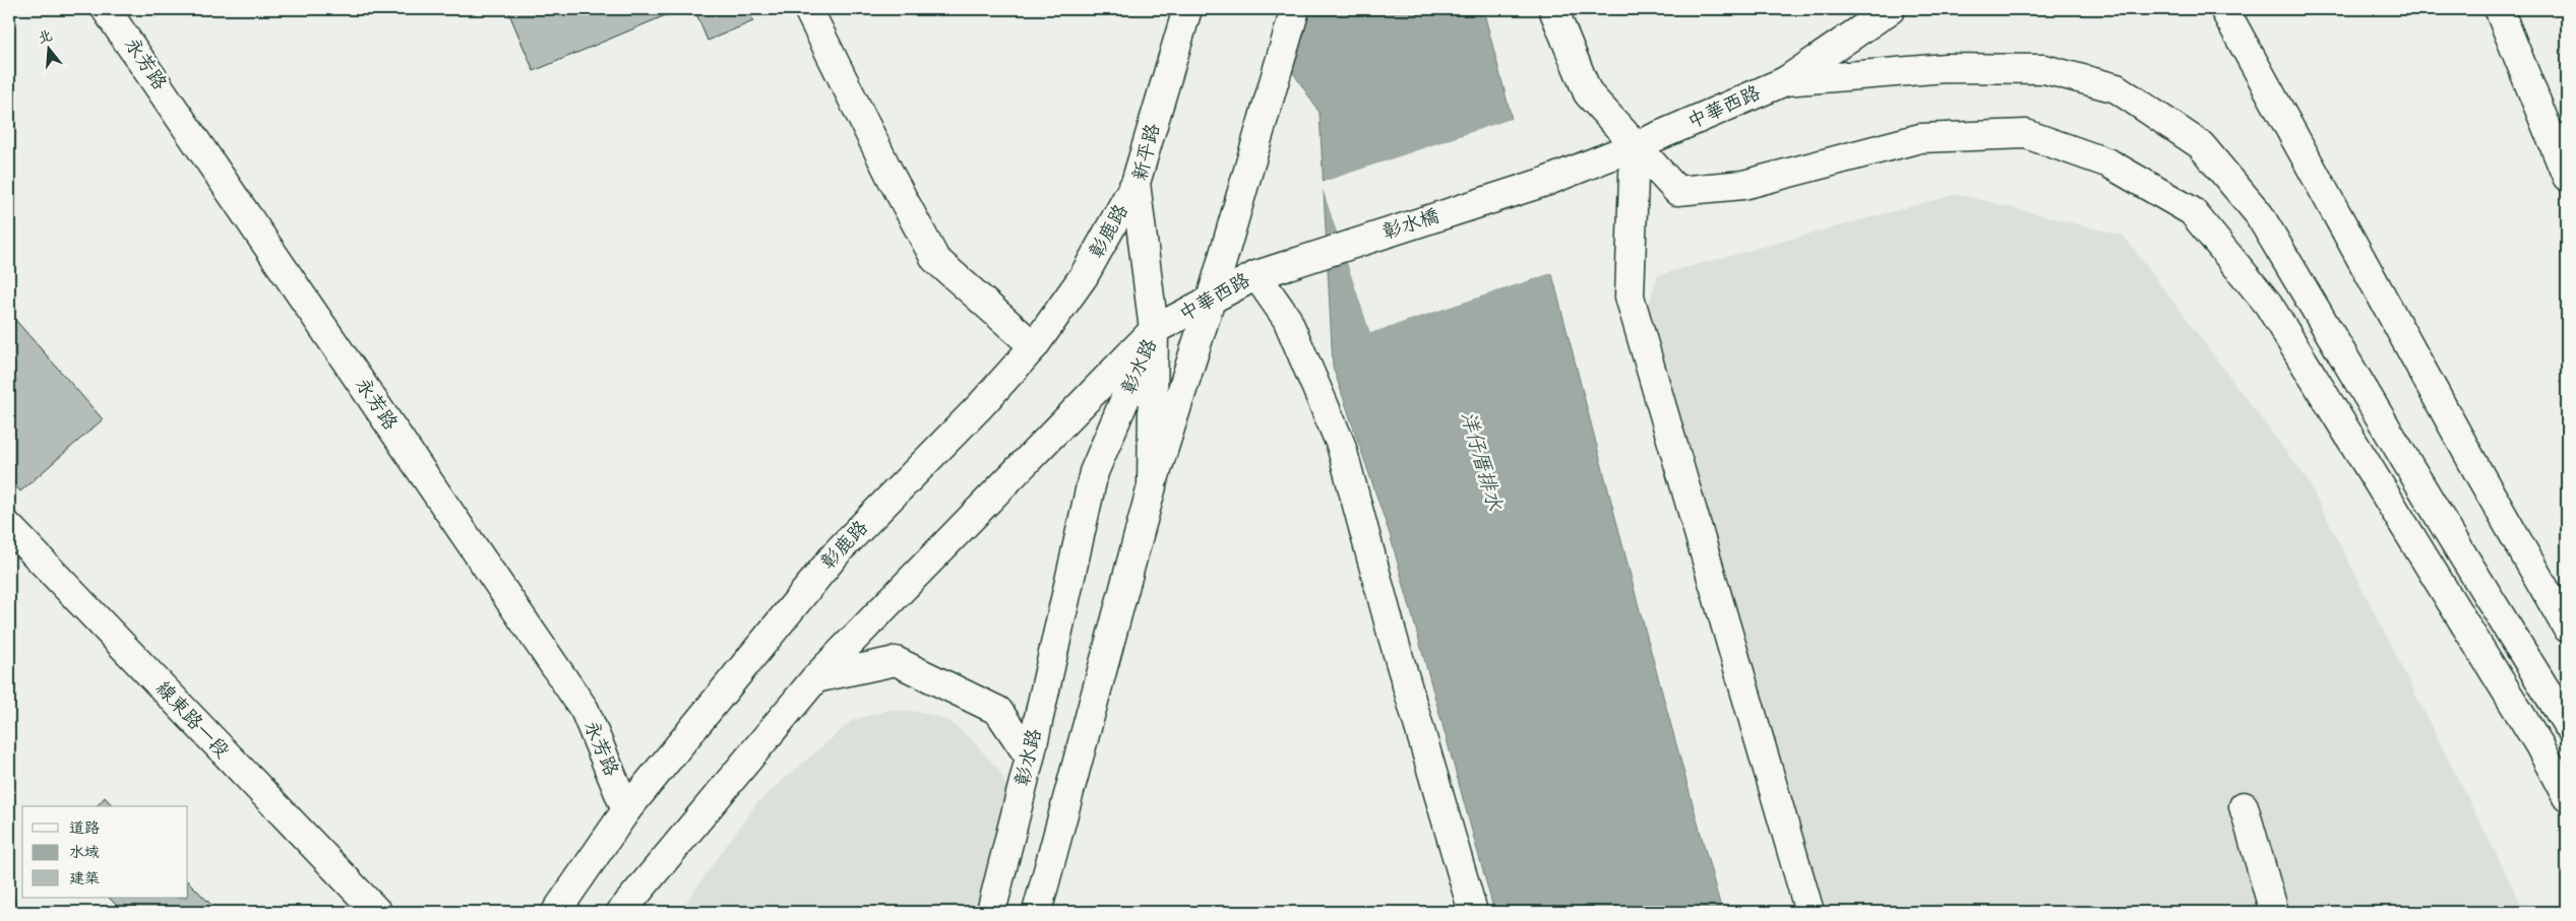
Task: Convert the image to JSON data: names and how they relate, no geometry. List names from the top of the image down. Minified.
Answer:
{"streets":{"main road":["永芳路","中華西路","新平路","彰水橋","彰鹿路","彰水路","線東路一段"]},"crossings":[["永芳路","彰鹿路"],["中華西路","新平路"],["中華西路","彰水橋"],["中華西路","彰水路"],["新平路","彰鹿路"],["新平路","彰水路"]],"water":["洋仔厝排水"],"legend":["道路","水域","建築"],"north":"top"}
